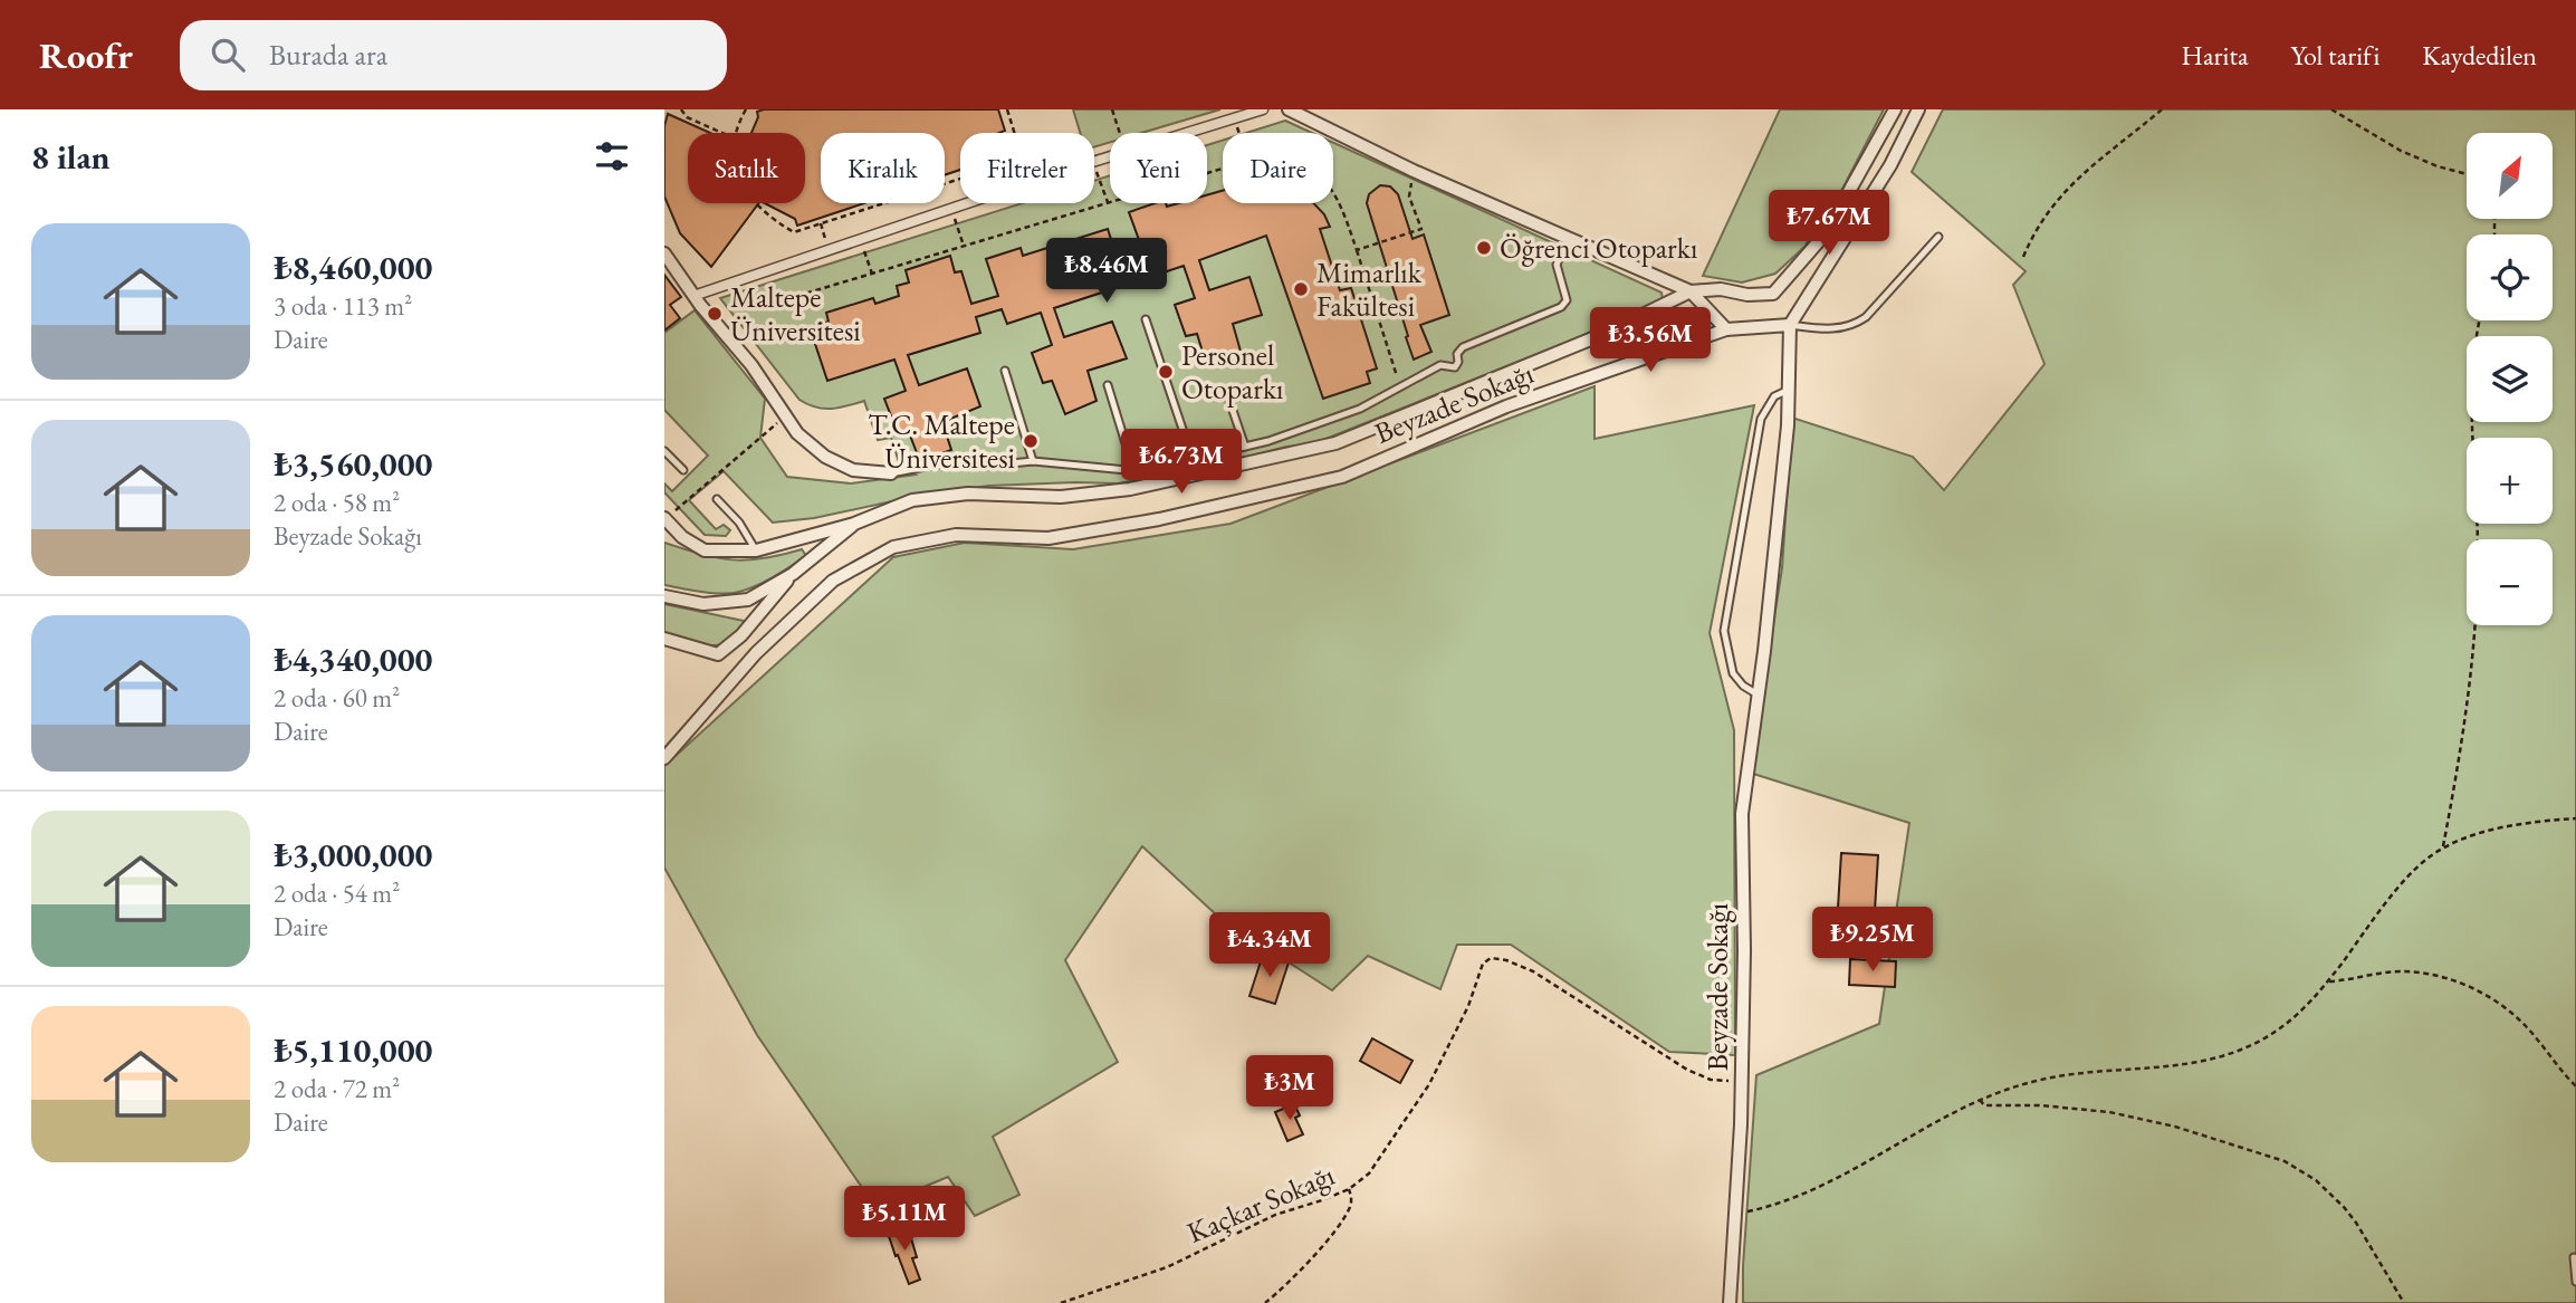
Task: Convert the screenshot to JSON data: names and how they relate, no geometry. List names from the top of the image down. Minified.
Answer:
{"streets":{"street":["Beyzade Sokağı"],"path":["Kaçkar Sokağı"]},"crossings":[["Beyzade Sokağı","Kaçkar Sokağı"]],"places":["Öğrenci Otoparkı","Mimarlık Fakültesi","Maltepe Üniversitesi","Personel Otoparkı","T.C. Maltepe Üniversitesi"],"north":"top right","page":{"header":"Roofr","search":"Burada ara","nav":["Harita","Yol tarifi","Kaydedilen"],"heading":"8 ilan","map_buttons":["+","−"],"chip":["Satılık","Kiralık","Filtreler","Yeni","Daire"],"price":["₺7.67M","₺8.46M","₺3.56M","₺6.73M","₺9.25M","₺4.34M","₺3M","₺5.11M"],"list":[{"name":"₺8,460,000","note":"3 oda · 113 m² · Daire"},{"name":"₺3,560,000","note":"2 oda · 58 m² · Beyzade Sokağı"},{"name":"₺4,340,000","note":"2 oda · 60 m² · Daire"},{"name":"₺3,000,000","note":"2 oda · 54 m² · Daire"},{"name":"₺5,110,000","note":"2 oda · 72 m² · Daire"}]}}
